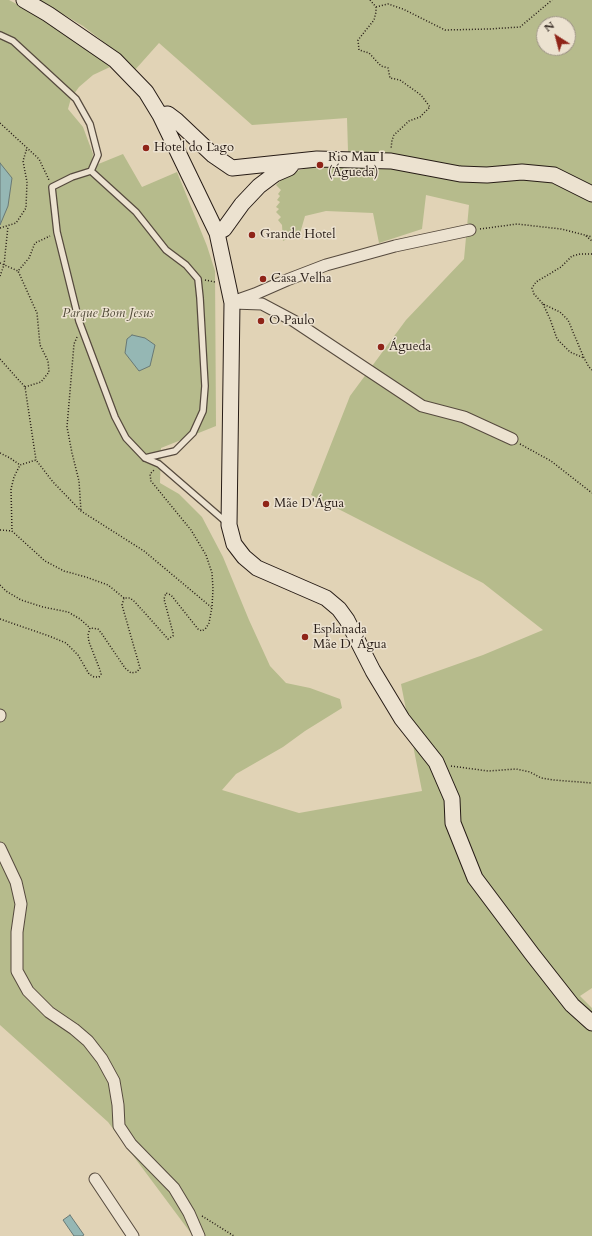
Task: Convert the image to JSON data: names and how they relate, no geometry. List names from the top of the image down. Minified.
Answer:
{"parks":["Parque Bom Jesus"],"places":["Hotel do Lago","Rio Mau I (Águeda)","Grande Hotel","Casa Velha","O Paulo","Águeda","Mãe D'Água","Esplanada Mãe D' Água"],"north":"top left"}
